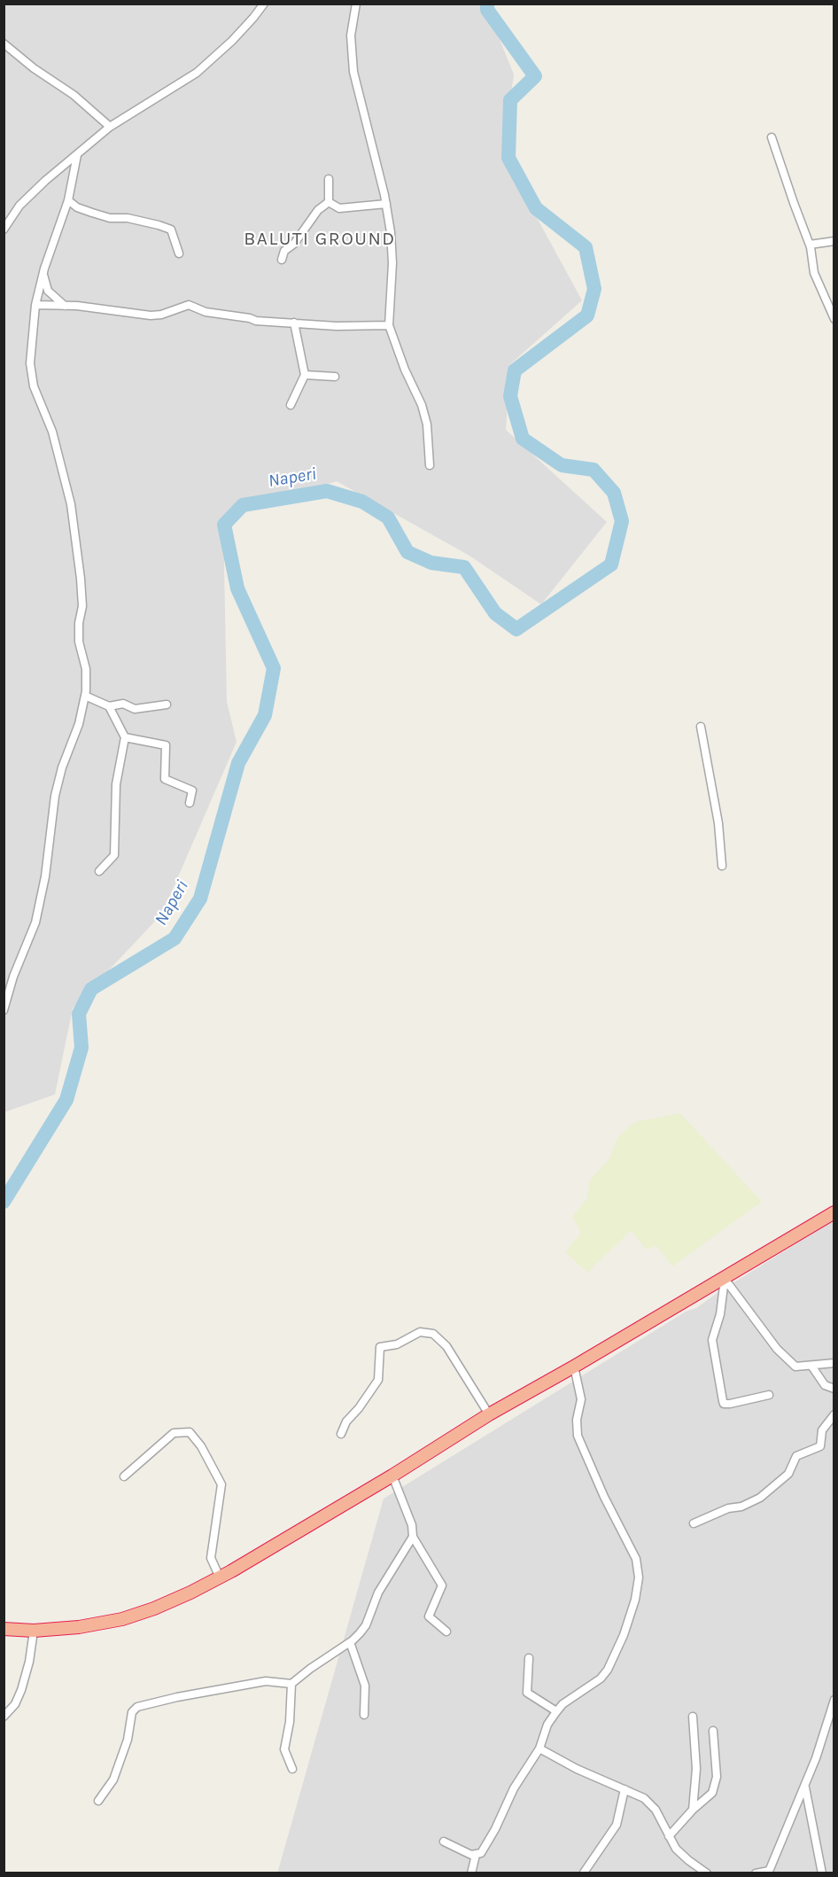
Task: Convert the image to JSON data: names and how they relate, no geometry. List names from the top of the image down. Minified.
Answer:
{"districts":["BALUTI GROUND"],"water":["Naperi"]}
